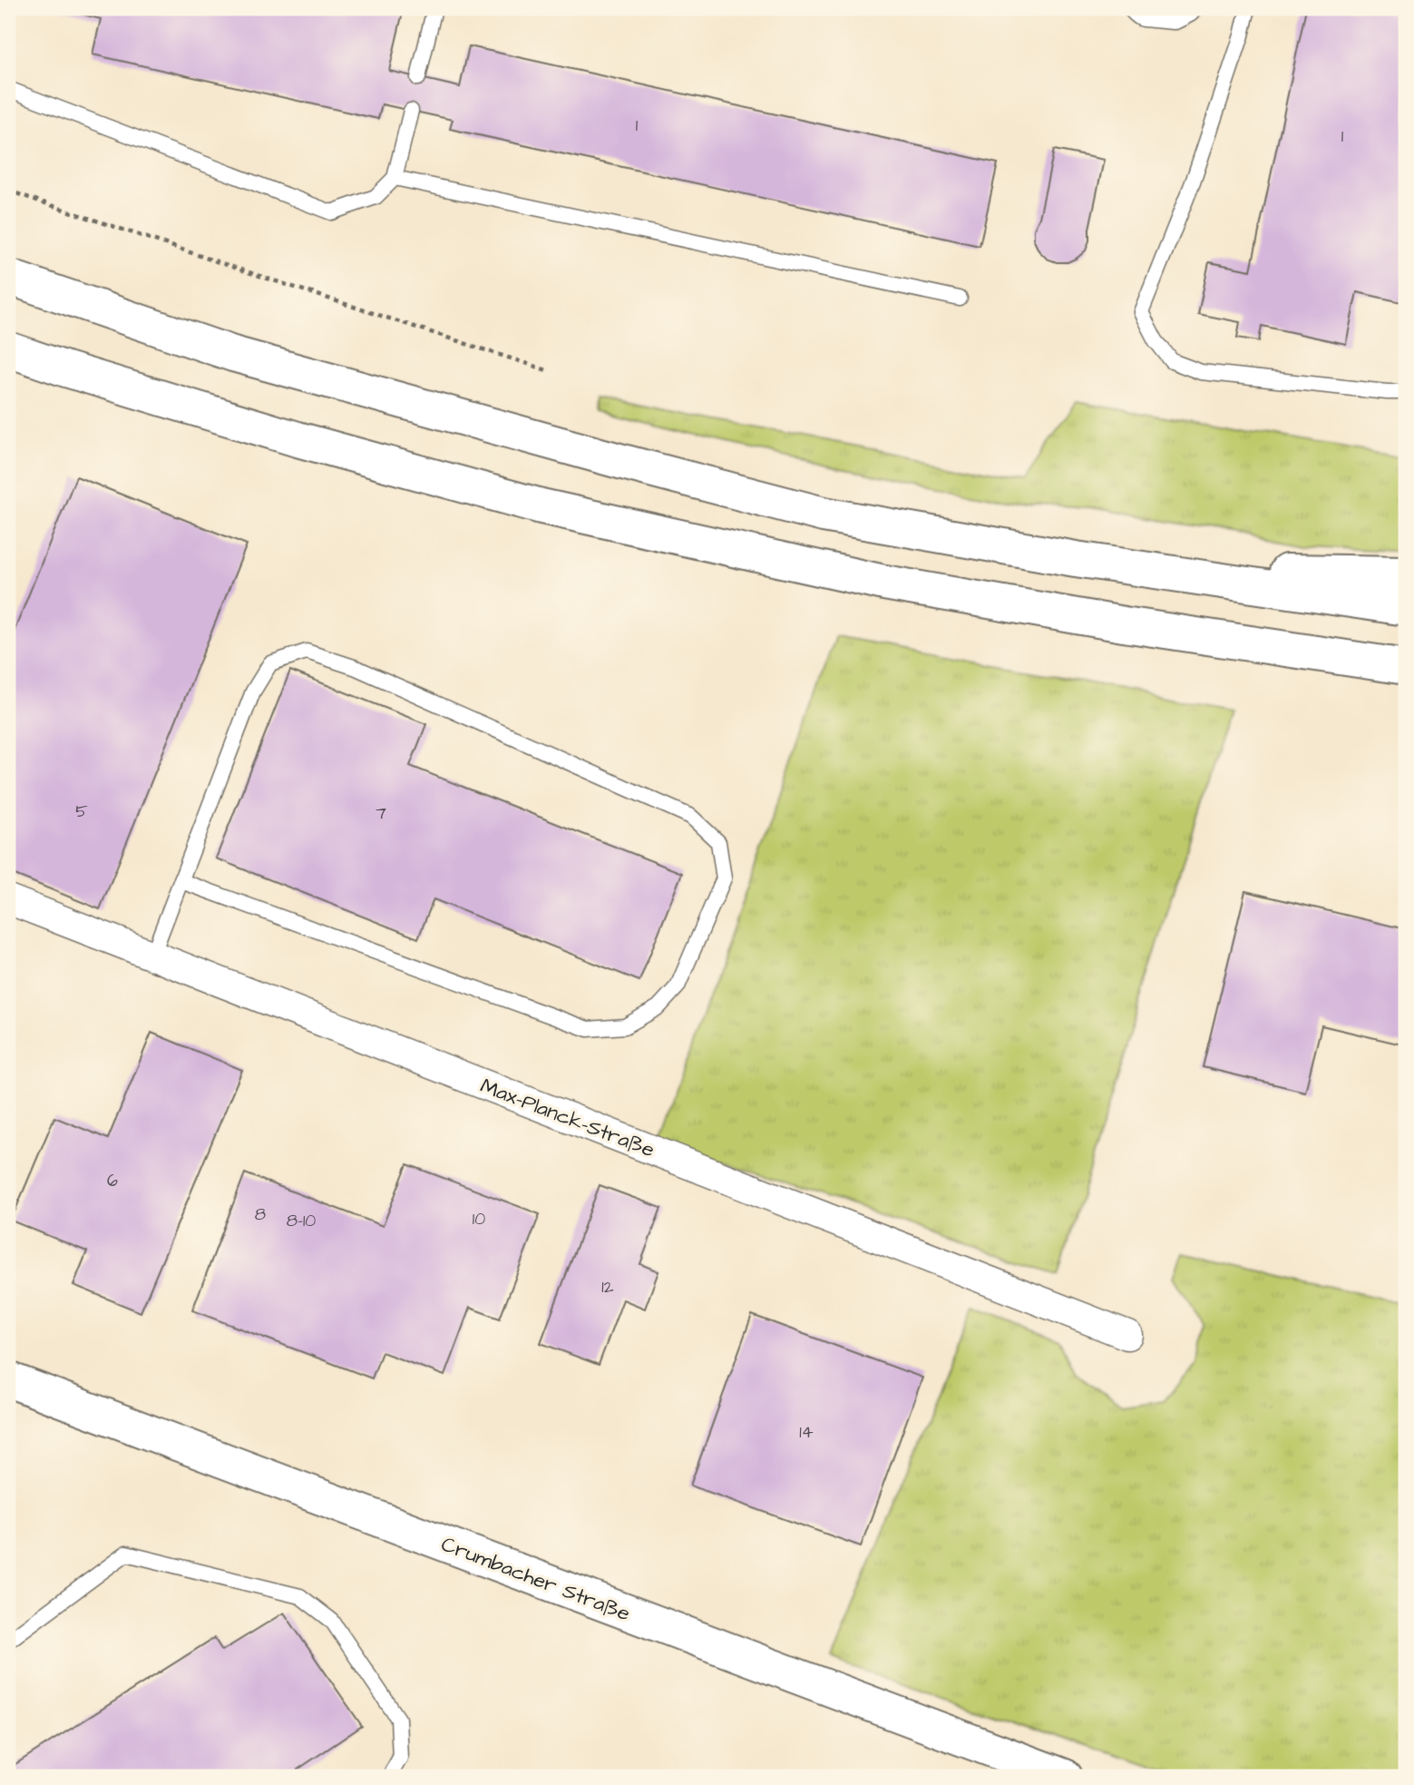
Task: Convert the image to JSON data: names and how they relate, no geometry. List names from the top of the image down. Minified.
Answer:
{"streets":{"main road":["Crumbacher Straße"],"street":["Max-Planck-Straße"]},"house_numbers":["1","1","5","7","6","8","10","8-10","12","14"]}
